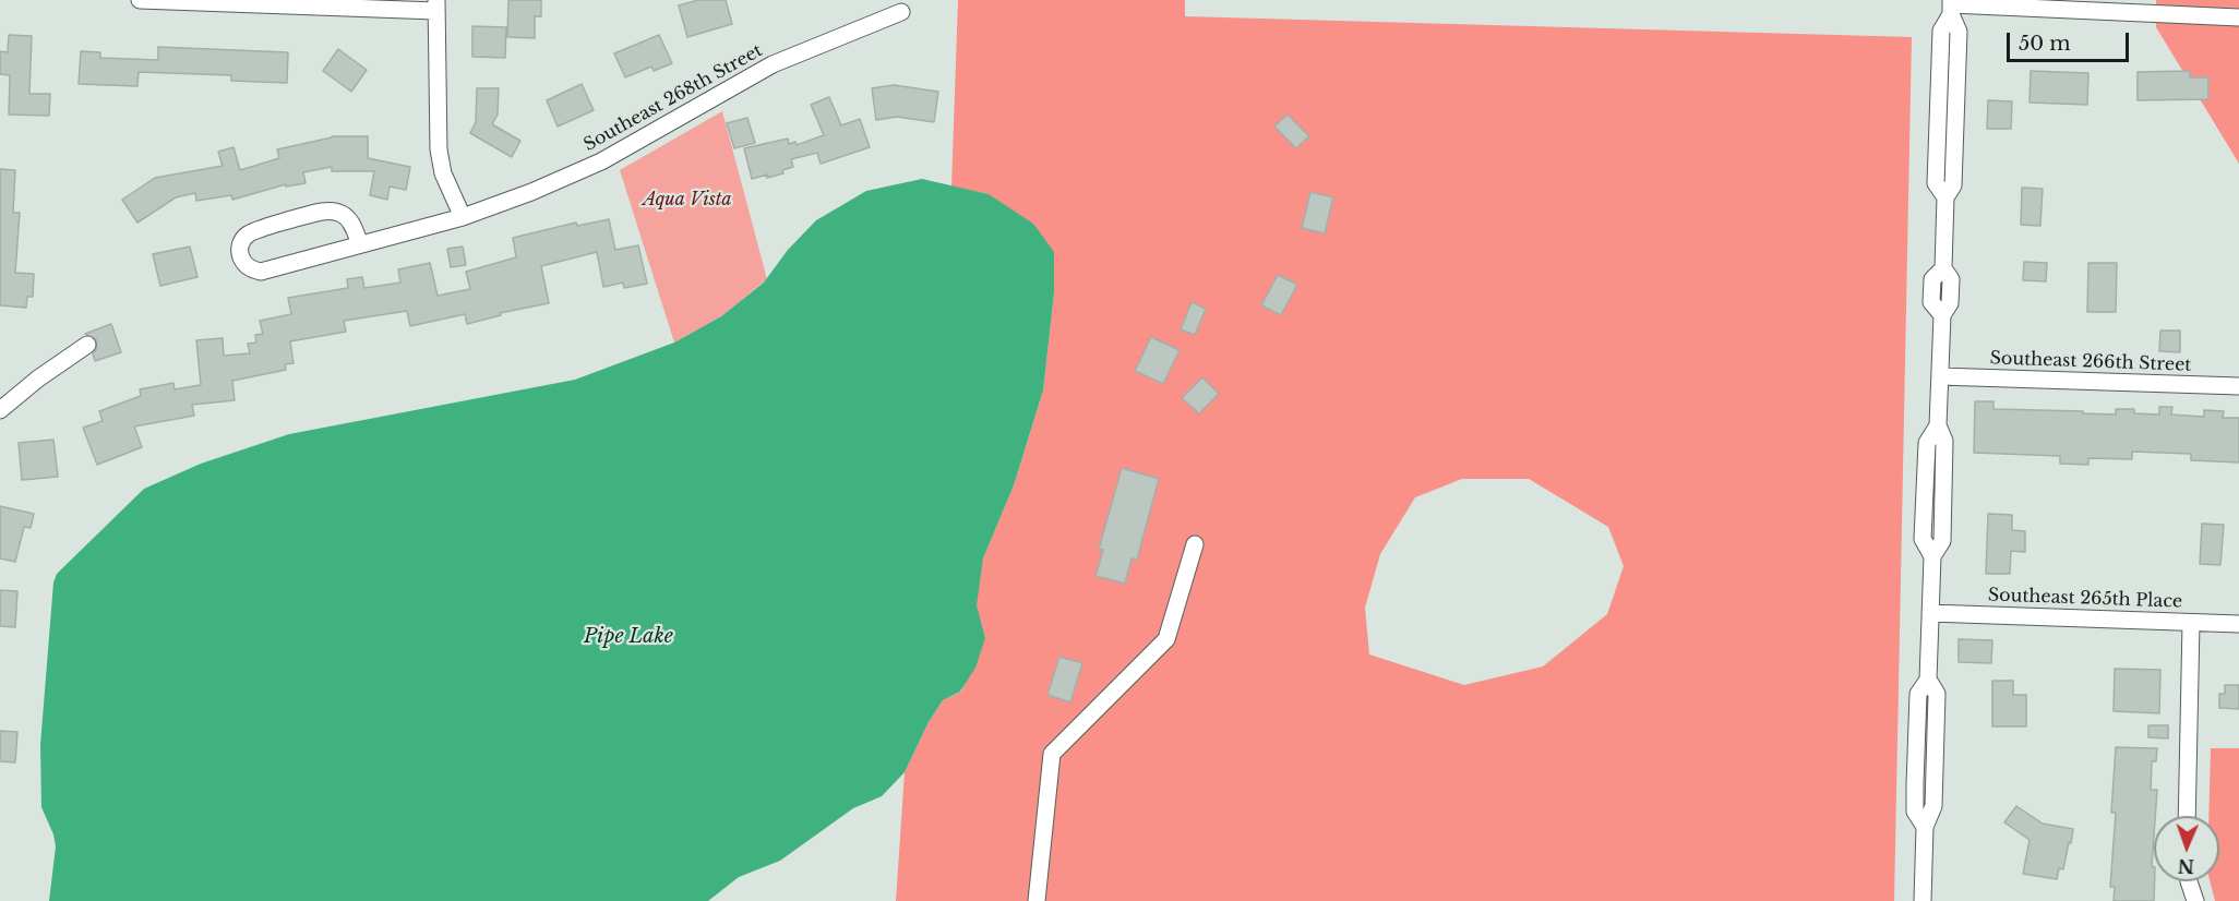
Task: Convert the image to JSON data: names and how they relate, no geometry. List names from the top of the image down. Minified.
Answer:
{"streets":{"street":["Southeast 268th Street","Southeast 266th Street","Southeast 265th Place"]},"water":["Pipe Lake"],"parks":["Aqua Vista"],"scale_bar":"50 m","north":"bottom"}
